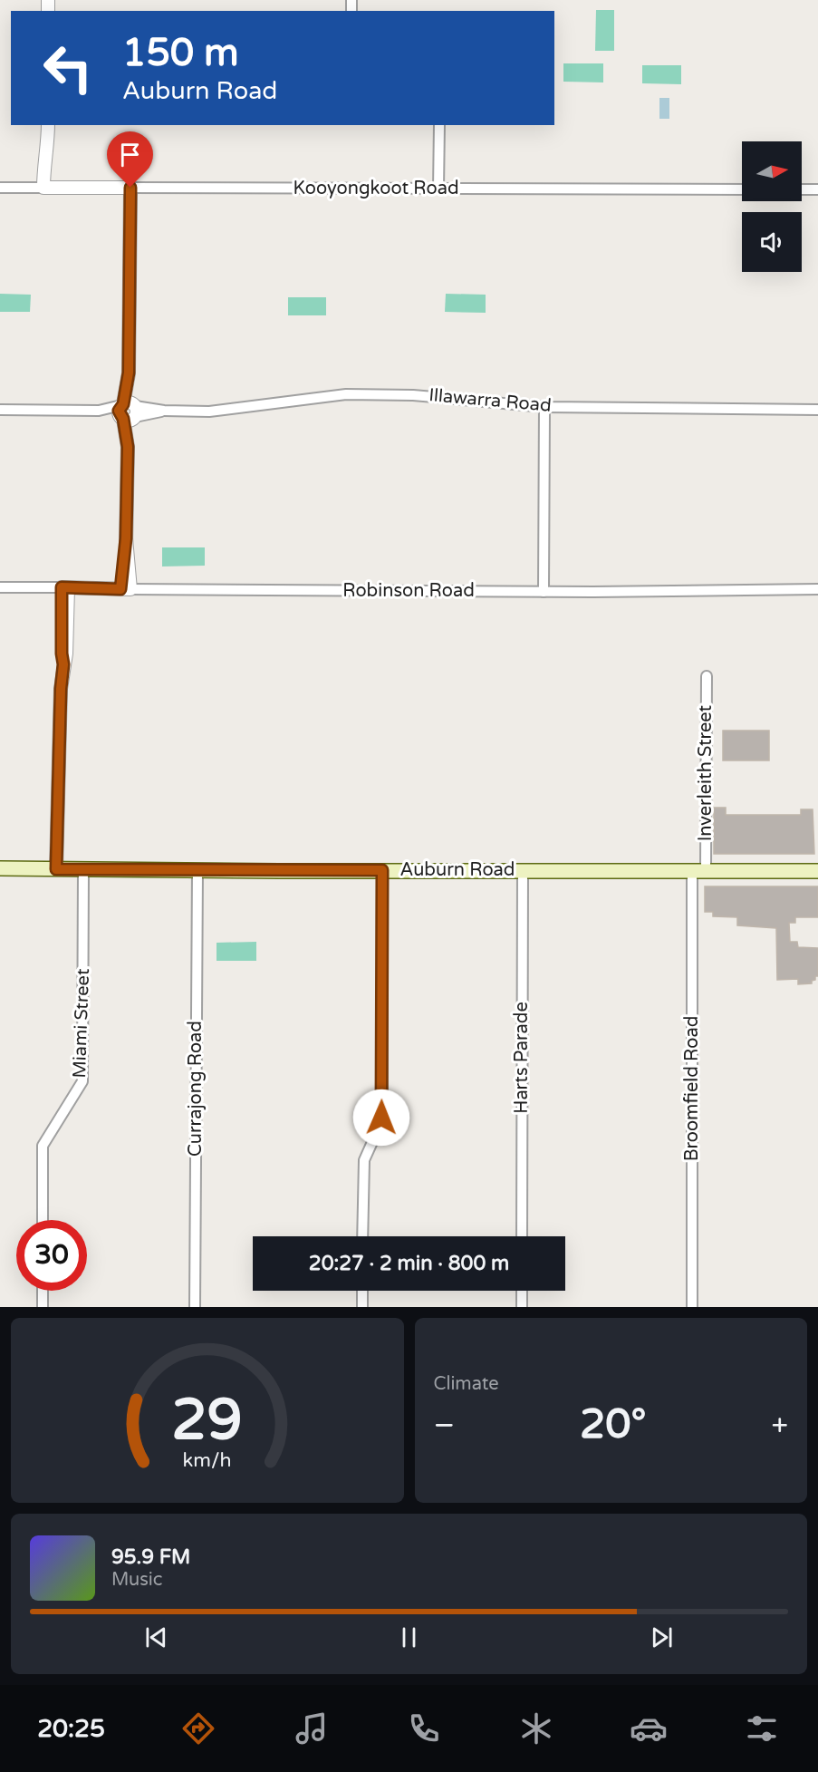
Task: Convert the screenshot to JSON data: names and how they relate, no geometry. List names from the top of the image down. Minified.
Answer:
{"streets":{"main road":["Auburn Road"],"street":["Kooyongkoot Road","Illawarra Road","Robinson Road","Inverleith Street","Miami Street","Harts Parade","Currajong Road","Broomfield Road"]},"crossings":[["Inverleith Street","Auburn Road"],["Inverleith Street","Broomfield Road"],["Auburn Road","Miami Street"],["Auburn Road","Harts Parade"],["Auburn Road","Currajong Road"],["Auburn Road","Broomfield Road"]],"north":"right","page":{"turn":["150 m","Auburn Road"],"limit":"30","trip":"20:27 · 2 min · 800 m","tile":"Climate","heat":["−","20°","+"],"song":["95.9 FM","Music"],"tabs":"20:25","gauge":["29","km/h"]}}
